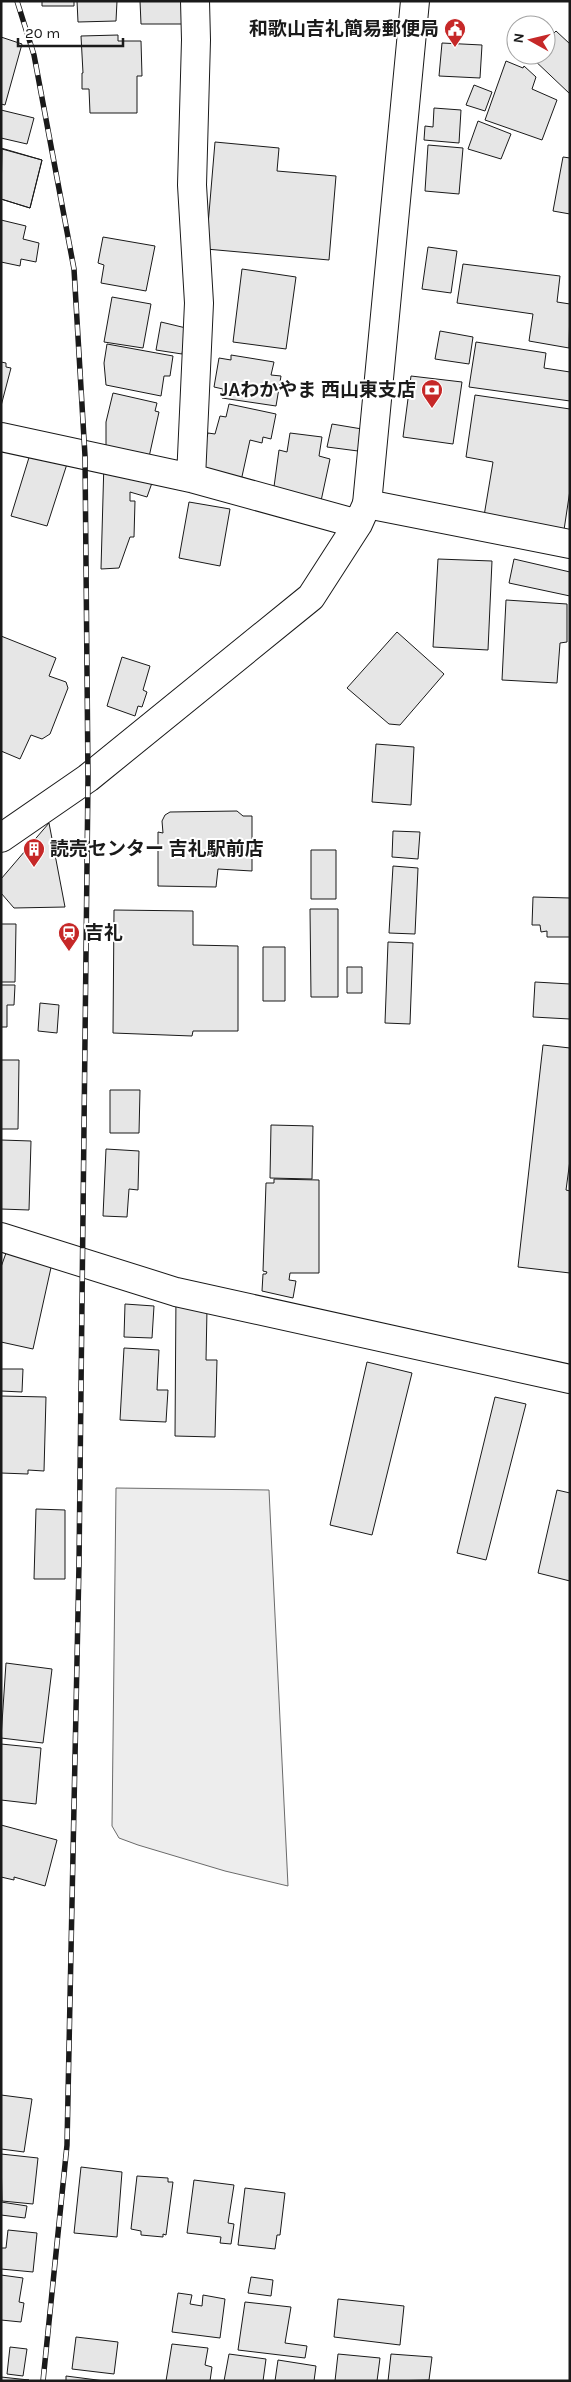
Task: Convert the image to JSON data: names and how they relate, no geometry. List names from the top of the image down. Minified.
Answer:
{"places":{"public building":["和歌山吉礼簡易郵便局"],"bank":["JAわかやま 西山東支店"],"building":["読売センター 吉礼駅前店"],"station":["吉礼"]},"scale_bar":"20 m","north":"left"}
